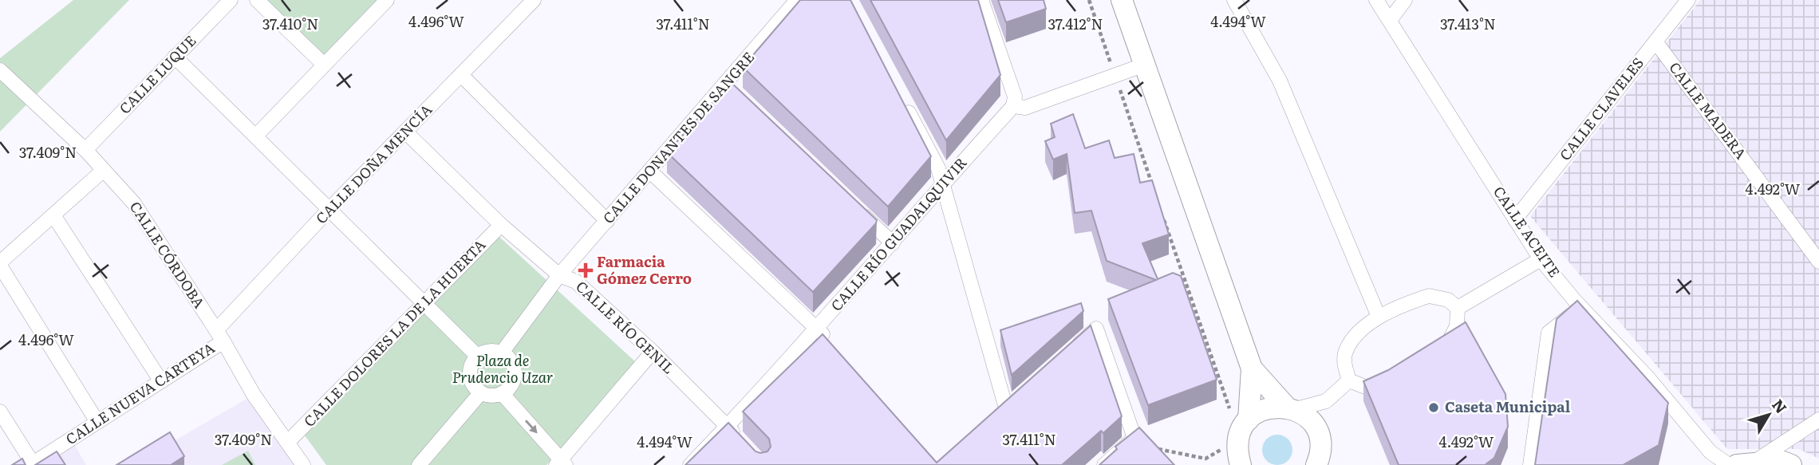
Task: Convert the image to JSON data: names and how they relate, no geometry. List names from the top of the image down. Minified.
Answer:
{"streets":{"street":["CALLE LUQUE","CALLE CLAVELES","CALLE MADERA","CALLE DONANTES DE SANGRE","CALLE DOÑA MENCÍA","CALLE ACEITE","CALLE RÍO GUADALQUIVIR","CALLE CÓRDOBA","CALLE RÍO GENIL","CALLE DOLORES LA DE LA HUERTA","CALLE NUEVA CARTEYA"]},"crossings":[["CALLE LUQUE","CALLE CÓRDOBA"],["CALLE CLAVELES","CALLE MADERA"],["CALLE CLAVELES","CALLE ACEITE"],["CALLE DONANTES DE SANGRE","CALLE RÍO GENIL"],["CALLE DOÑA MENCÍA","CALLE CÓRDOBA"],["CALLE DOÑA MENCÍA","CALLE RÍO GENIL"],["CALLE DOÑA MENCÍA","CALLE NUEVA CARTEYA"],["CALLE RÍO GUADALQUIVIR","CALLE RÍO GENIL"],["CALLE CÓRDOBA","CALLE DOLORES LA DE LA HUERTA"],["CALLE CÓRDOBA","CALLE NUEVA CARTEYA"],["CALLE RÍO GENIL","CALLE DOLORES LA DE LA HUERTA"]],"parks":["Plaza de Prudencio Uzar"],"places":{"health":["Farmacia Gómez Cerro"],"other":["Caseta Municipal"]},"north":"top right","coordinates":["4.496°W","4.494°W","37.413°N","37.410°N","37.411°N","37.412°N","37.409°N","4.492°W"]}
